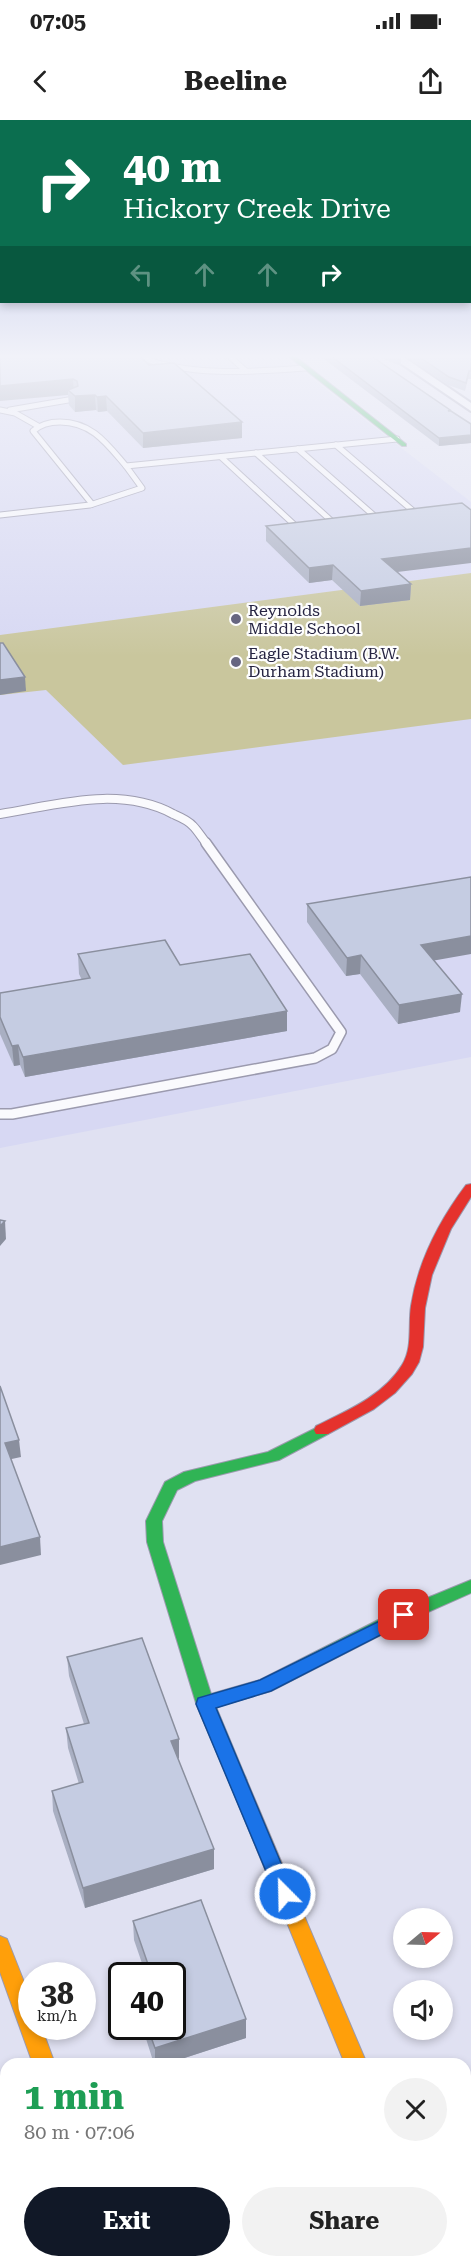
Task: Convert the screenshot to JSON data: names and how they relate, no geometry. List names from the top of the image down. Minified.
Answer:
{"places":["Reynolds Middle School","Eagle Stadium (B.W. Durham Stadium)"],"north":"right","page":{"status":"07:05","header":"Beeline","turn":["40 m","Hickory Creek Drive"],"speed":"38 km/h","limit":"40","heading":["1 min","80 m · 07:06"],"buttons":["Exit","Share"]}}
